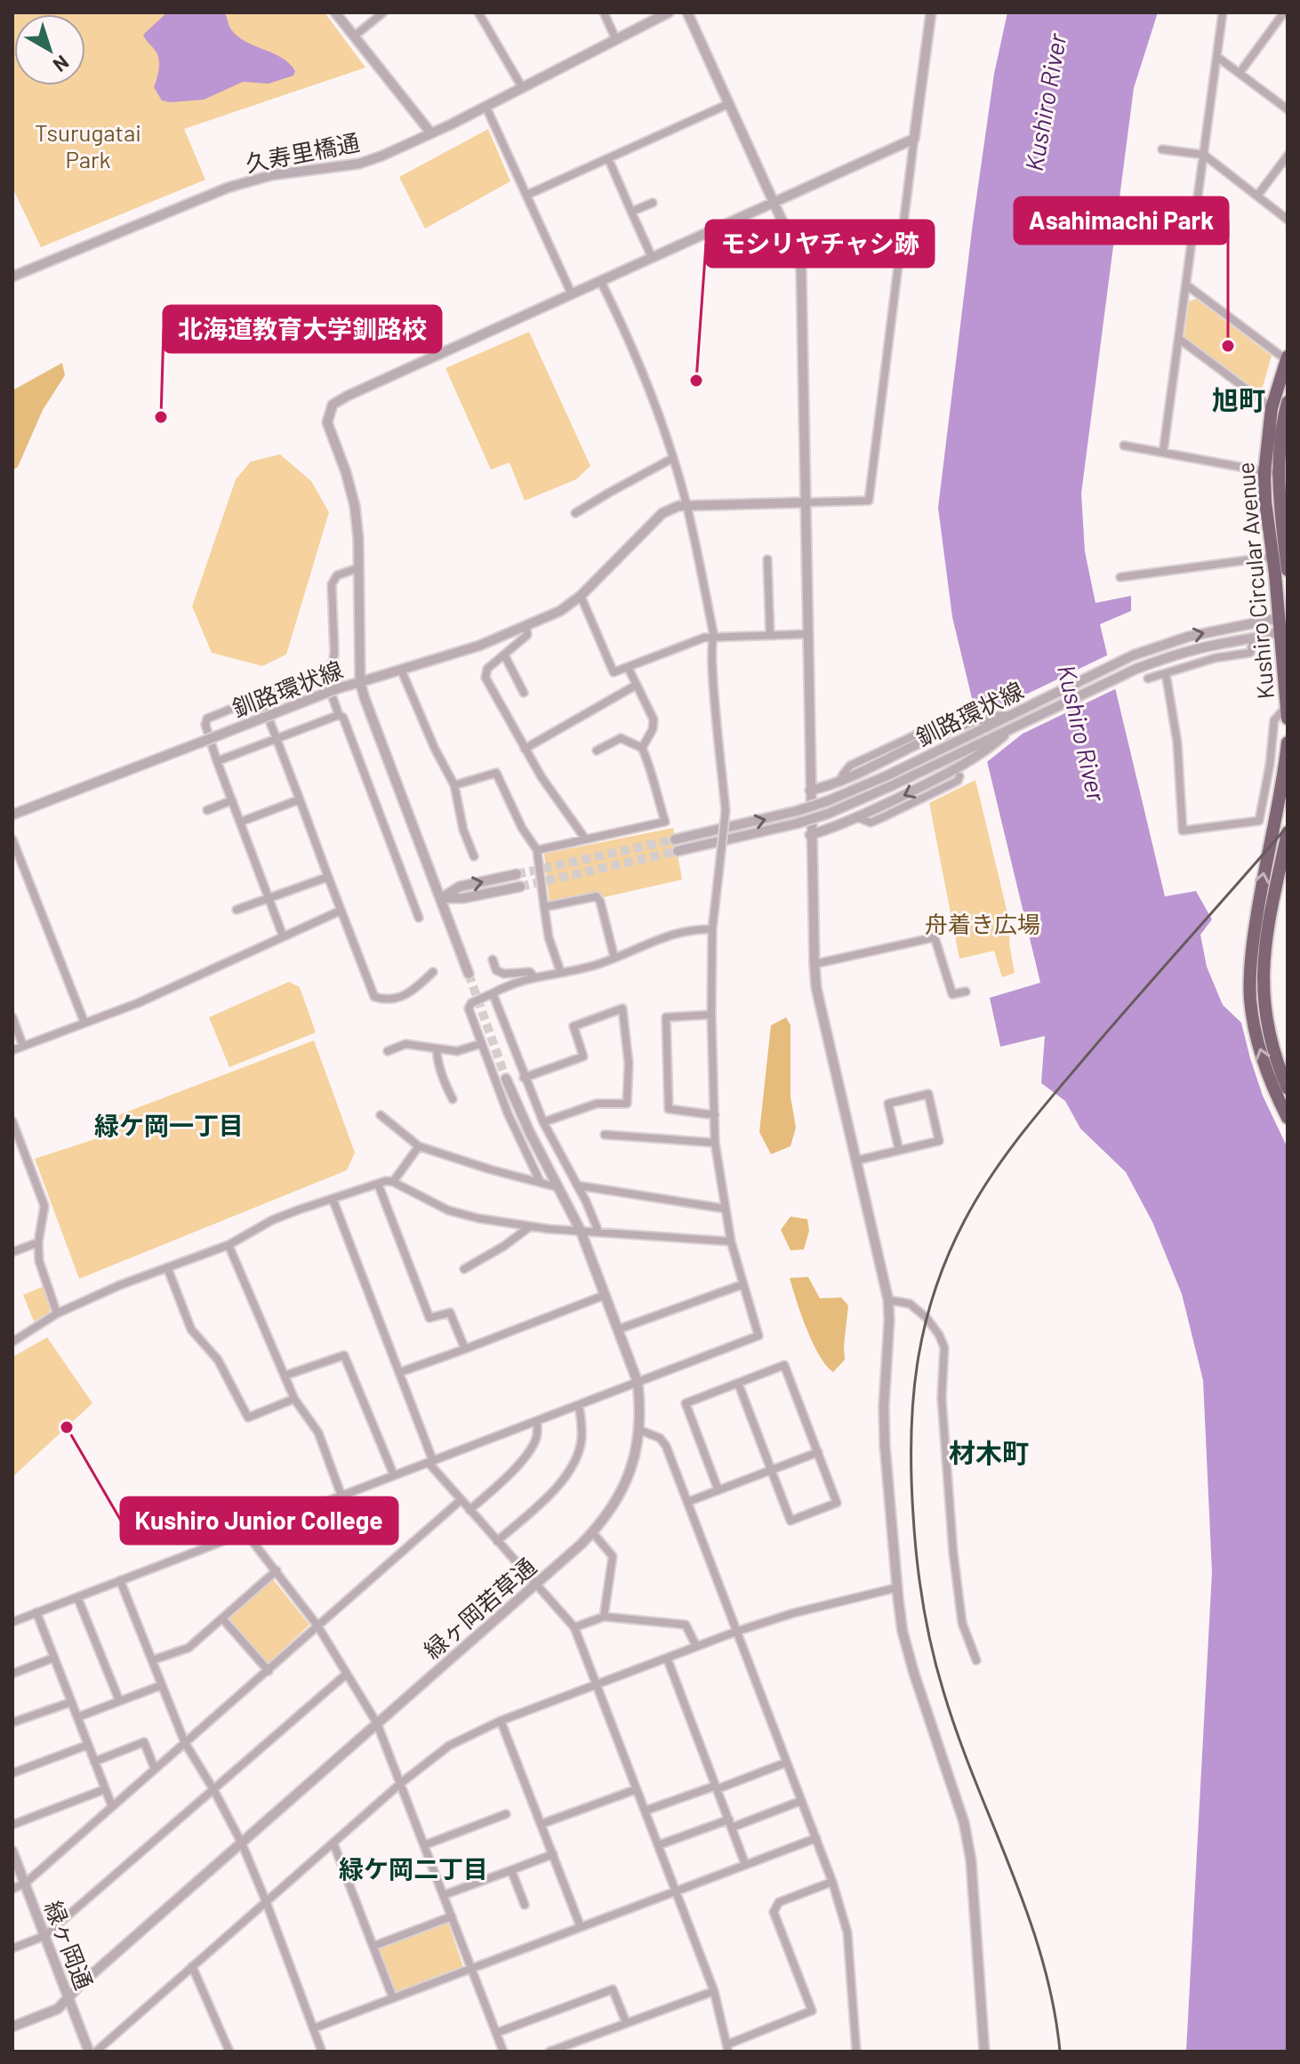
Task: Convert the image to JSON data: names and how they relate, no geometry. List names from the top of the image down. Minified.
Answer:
{"streets":{"highway":["Kushiro Circular Avenue"],"street":["久寿里橋通","釧路環状線","緑ヶ岡若草通","緑ヶ岡通"]},"crossings":[["Kushiro Circular Avenue","釧路環状線"],["緑ヶ岡若草通","緑ヶ岡通"]],"districts":["旭町","緑ケ岡一丁目","材木町","緑ケ岡二丁目"],"water":["Kushiro River"],"parks":["Tsurugatai Park","舟着き広場"],"places":["Asahimachi Park","モシリヤチャシ跡","北海道教育大学釧路校","Kushiro Junior College"],"north":"bottom right"}
